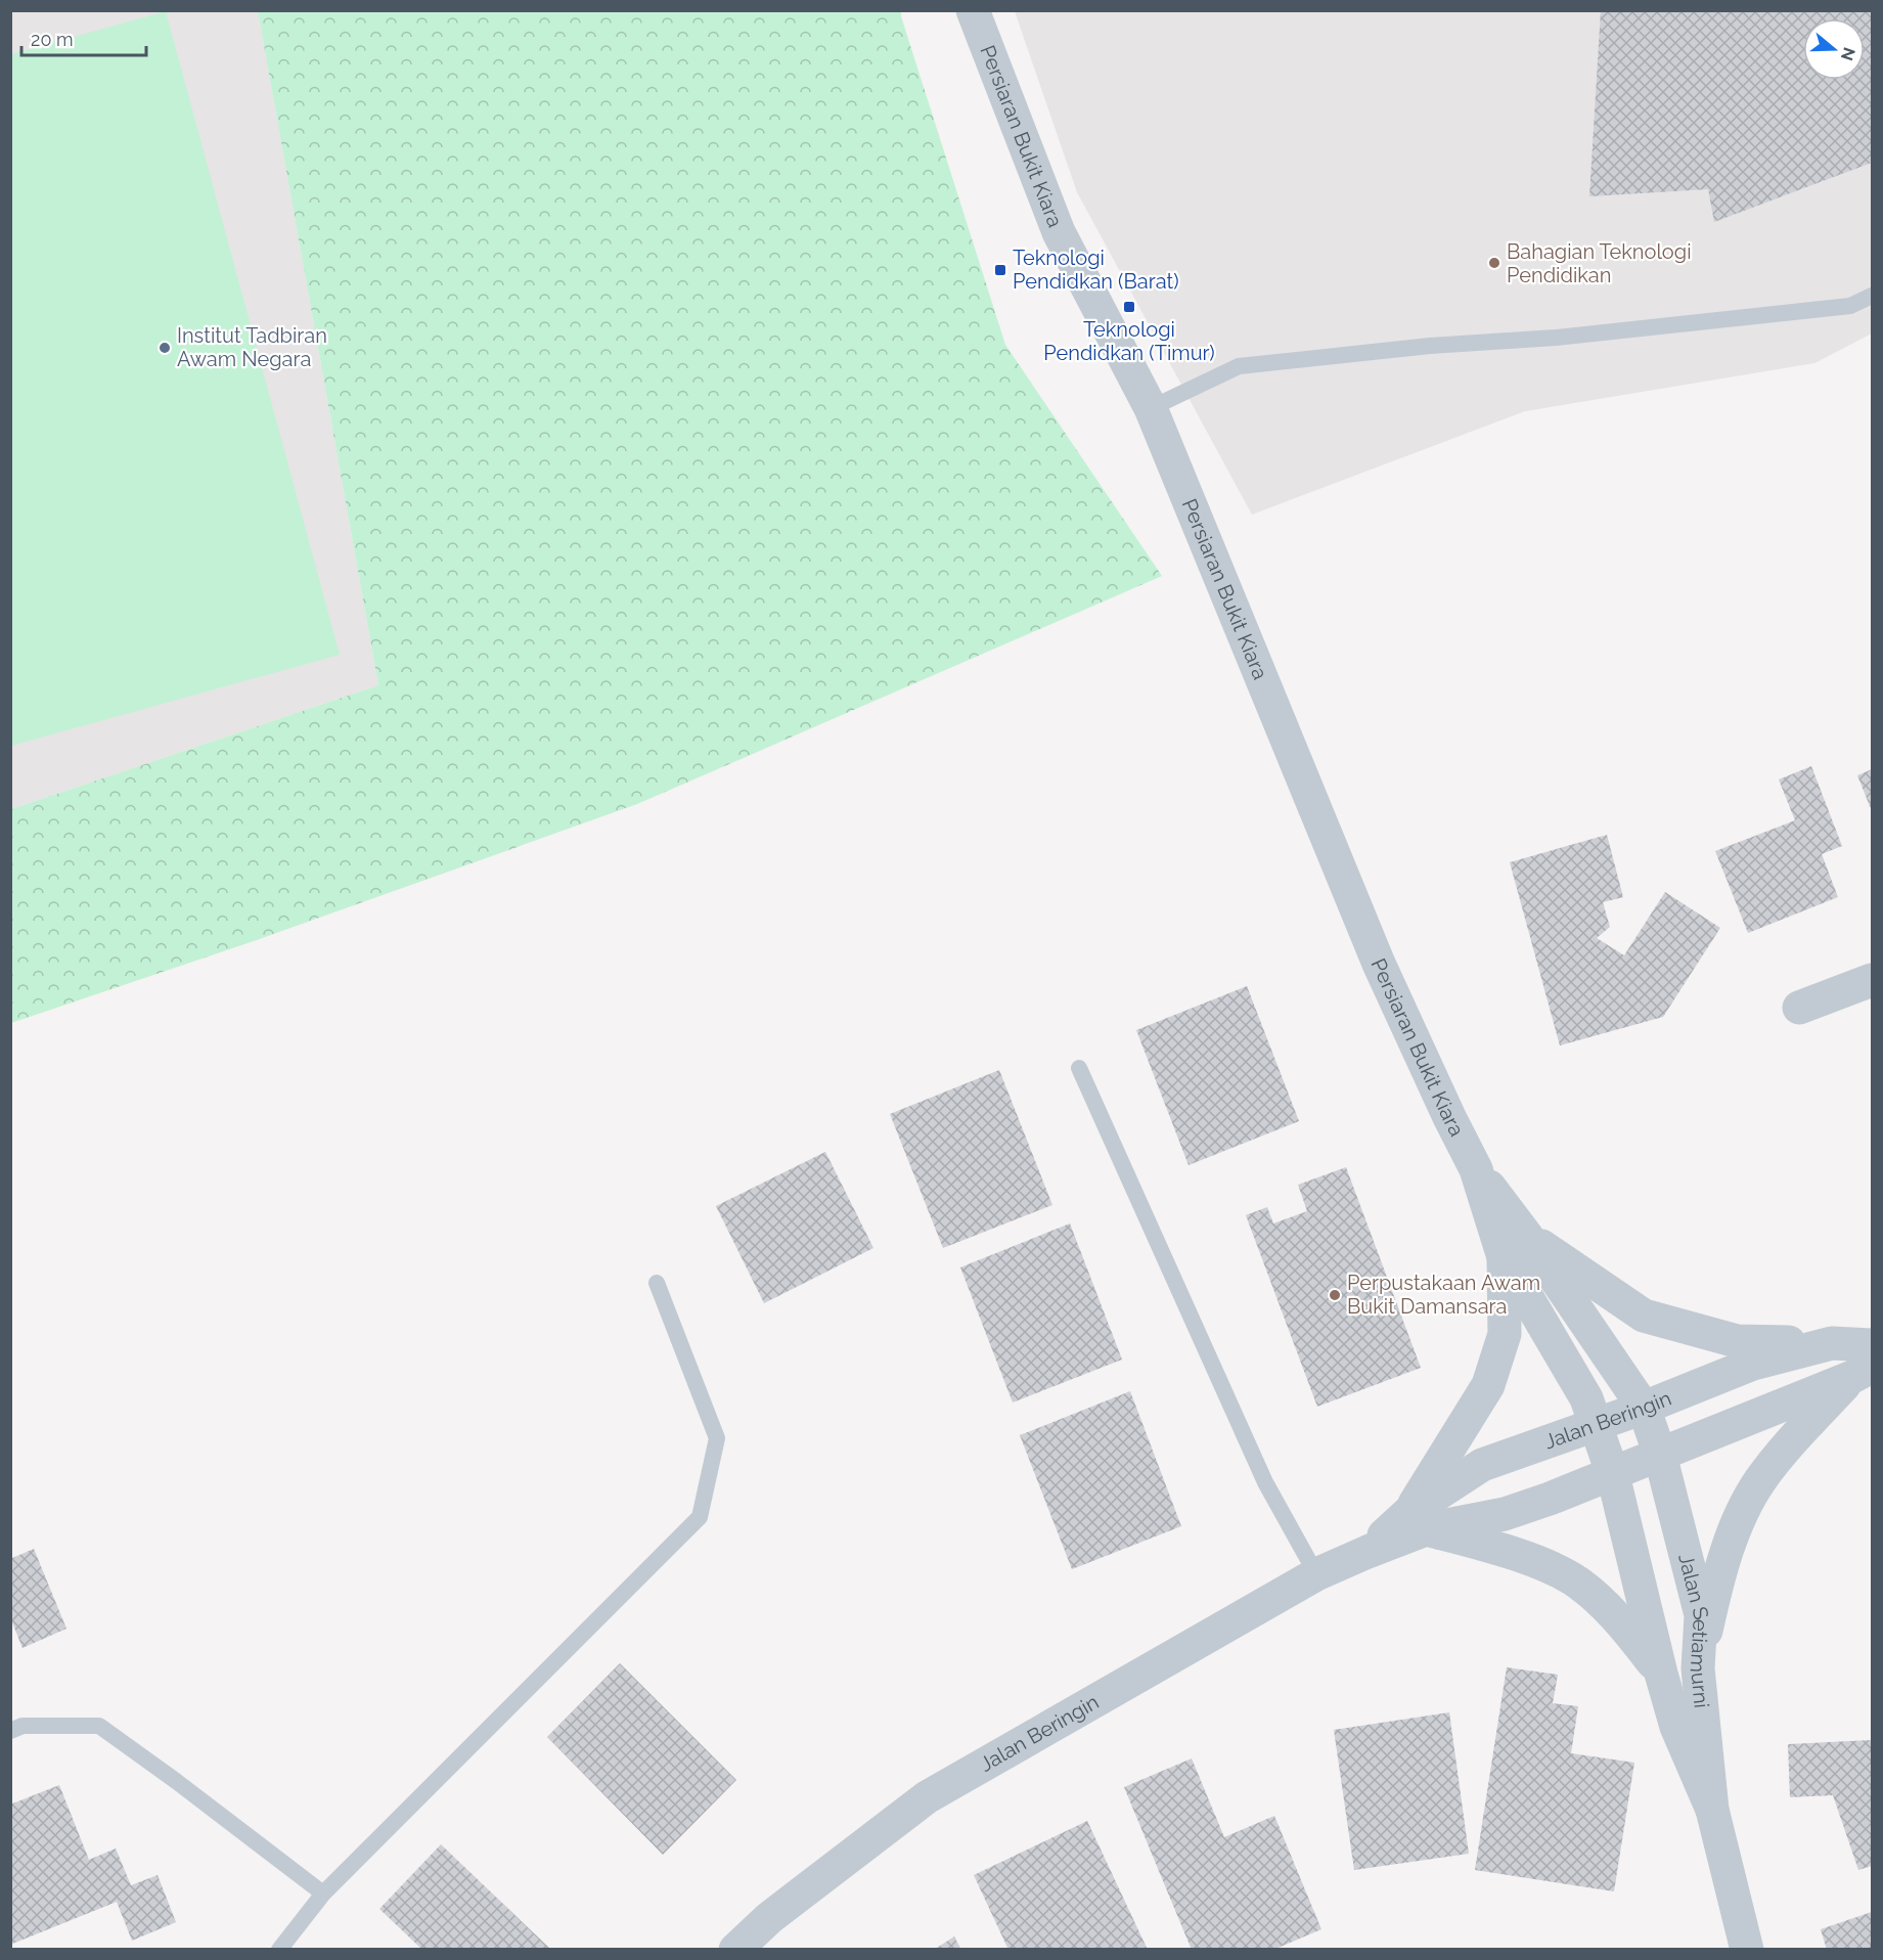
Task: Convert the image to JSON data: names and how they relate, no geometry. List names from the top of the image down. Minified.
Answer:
{"streets":{"street":["Persiaran Bukit Kiara","Jalan Beringin","Jalan Setiamurni"]},"crossings":[["Persiaran Bukit Kiara","Jalan Beringin"],["Persiaran Bukit Kiara","Jalan Setiamurni"],["Jalan Beringin","Jalan Setiamurni"]],"places":{"other":["Bahagian Teknologi Pendidikan","Institut Tadbiran Awam Negara","Perpustakaan Awam Bukit Damansara"],"transit":["Teknologi Pendidkan (Barat)","Teknologi Pendidkan (Timur)"]},"scale_bar":"20 m","north":"right"}
